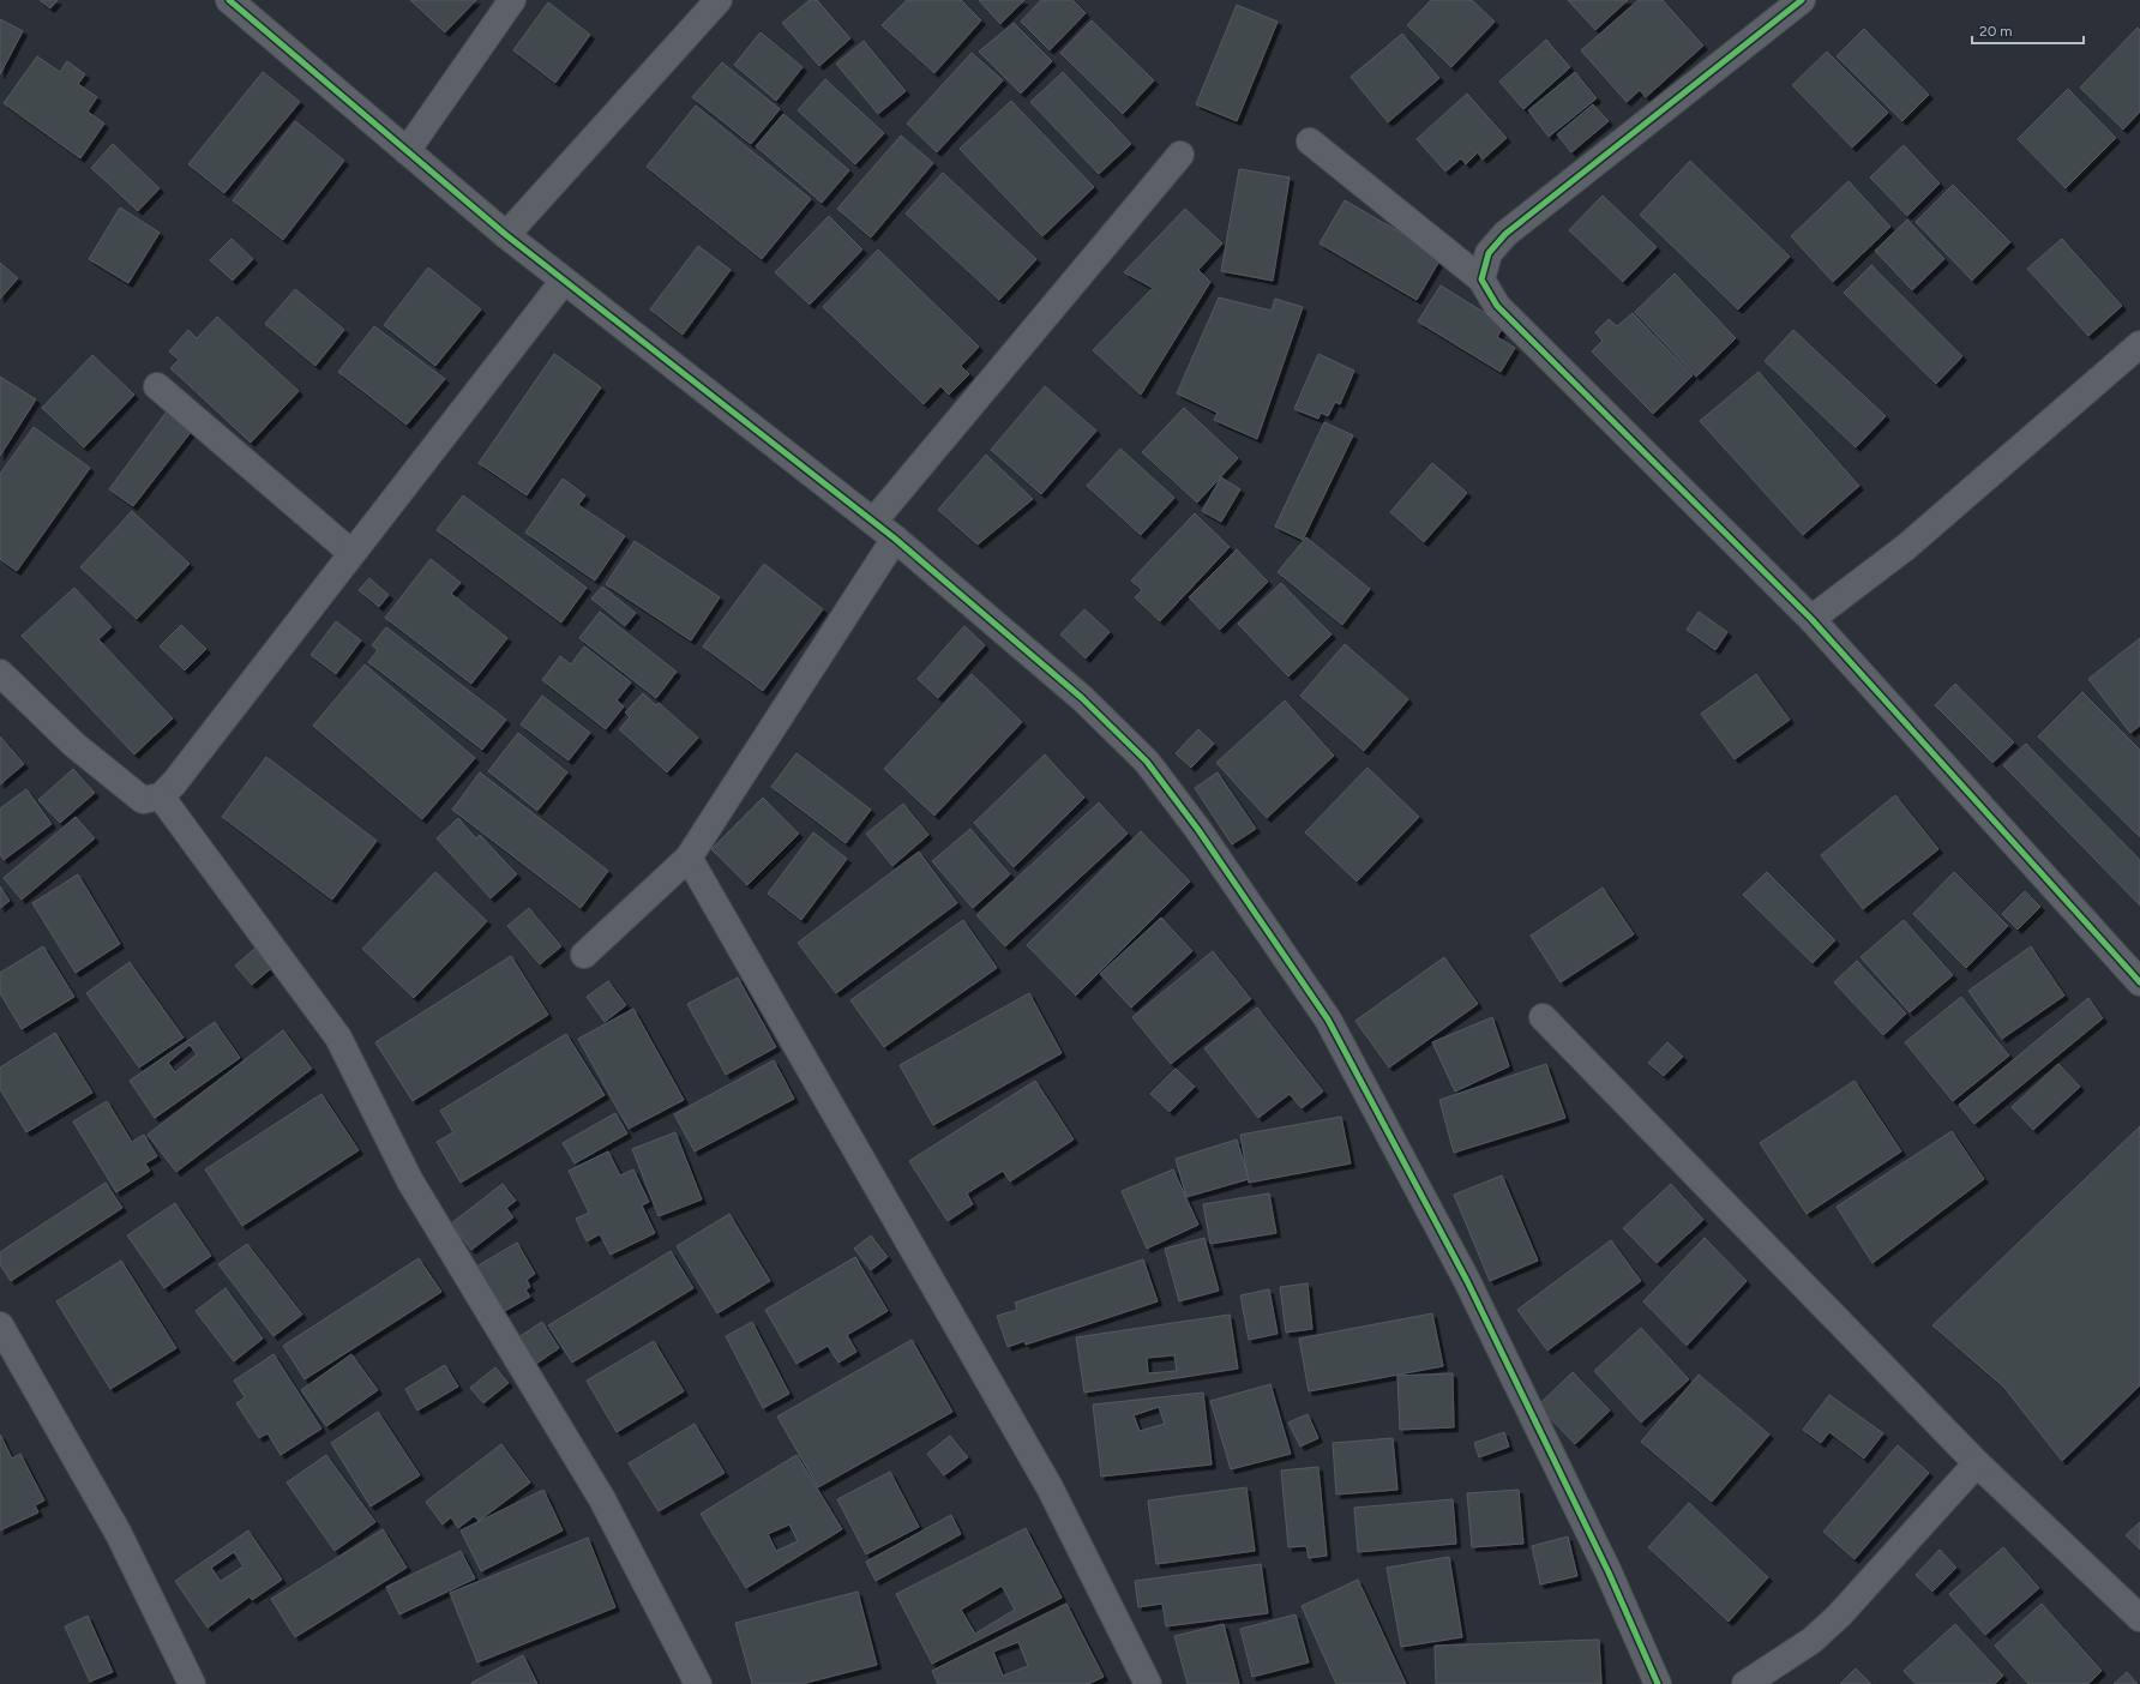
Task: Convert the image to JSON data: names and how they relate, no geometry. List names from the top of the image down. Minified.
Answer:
{"scale_bar":"20 m"}
